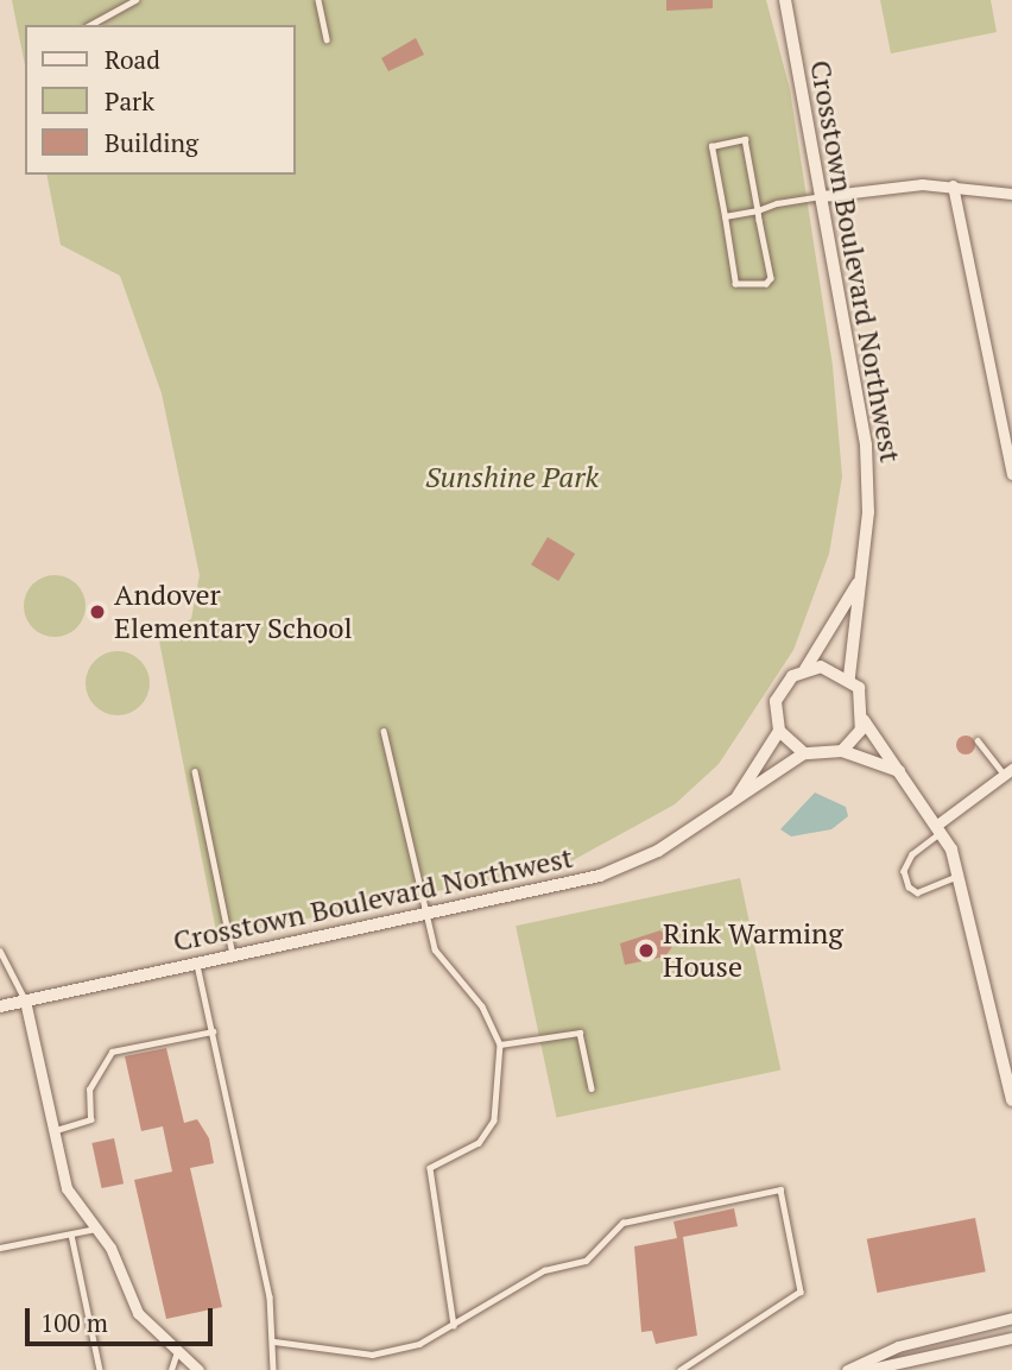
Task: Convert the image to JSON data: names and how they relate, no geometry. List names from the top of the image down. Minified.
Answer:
{"streets":{"street":["Crosstown Boulevard Northwest"]},"parks":["Sunshine Park"],"places":["Andover Elementary School","Rink Warming House"],"legend":["Road","Park","Building"],"scale_bar":"100 m"}
